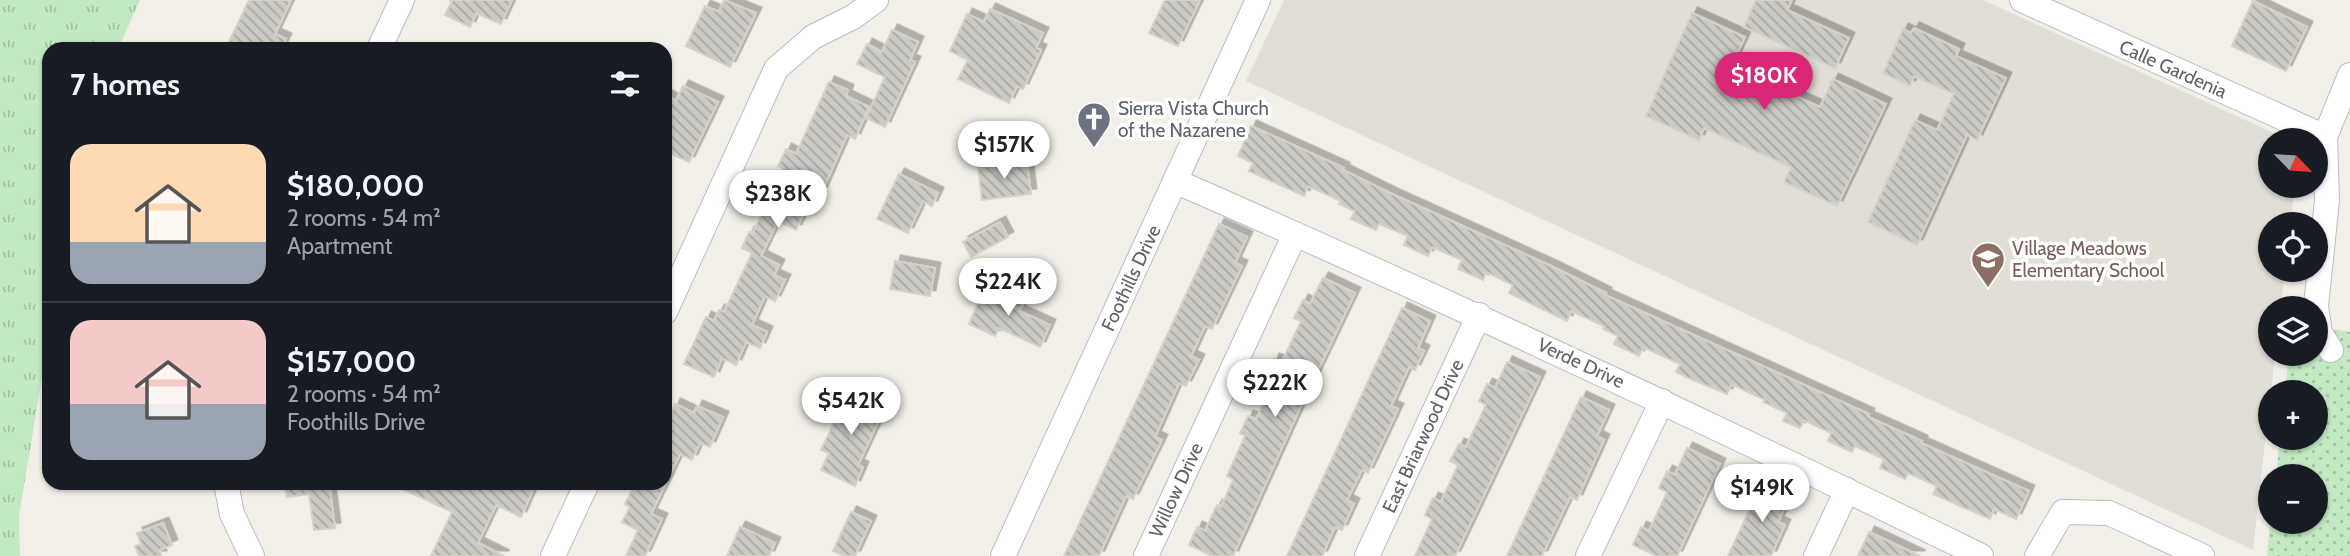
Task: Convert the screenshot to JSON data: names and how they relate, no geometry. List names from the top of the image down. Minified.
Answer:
{"streets":{"street":["Calle Gardenia","Foothills Drive","Verde Drive","East Briarwood Drive","Willow Drive"]},"crossings":[["Foothills Drive","Verde Drive"],["Verde Drive","East Briarwood Drive"],["Verde Drive","Willow Drive"]],"places":{"church":["Sierra Vista Church of the Nazarene"],"school or university":["Village Meadows Elementary School"]},"north":"bottom right","page":{"heading":"7 homes","price":["$180K","$157K","$238K","$224K","$222K","$542K","$149K"],"list":[{"name":"$180,000","note":"2 rooms · 54 m² · Apartment"},{"name":"$157,000","note":"2 rooms · 54 m² · Foothills Drive"}],"map_buttons":["+","−"]}}
